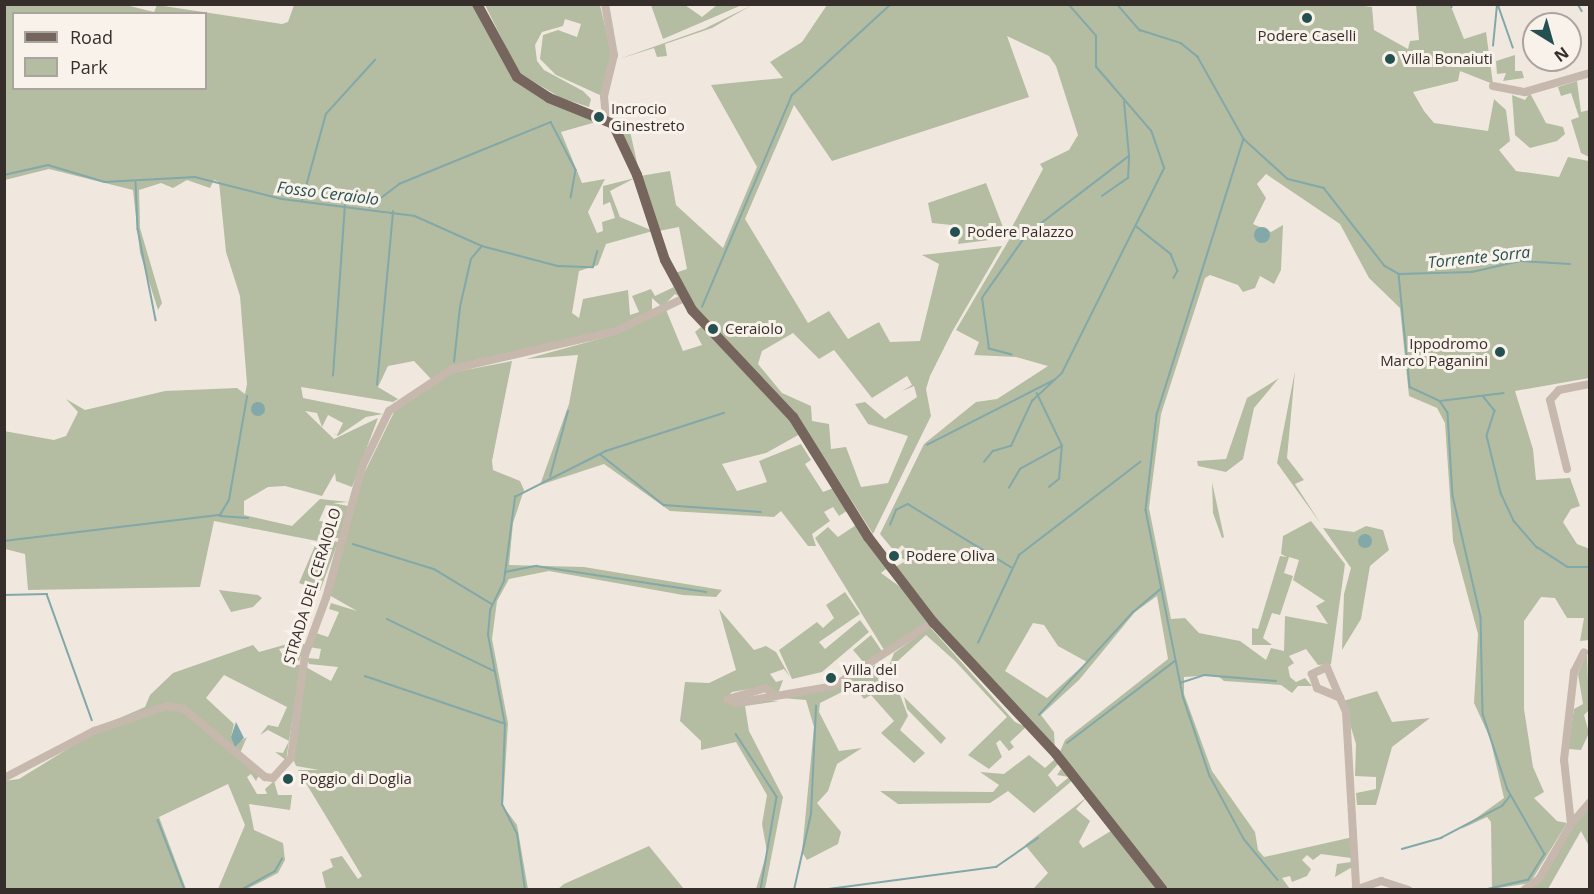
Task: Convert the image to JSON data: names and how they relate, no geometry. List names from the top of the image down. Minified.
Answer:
{"streets":{"street":["STRADA DEL CERAIOLO"]},"water":["Fosso Ceraiolo","Torrente Sorra"],"places":["Podere Caselli","Villa Bonaiuti","Incrocio Ginestreto","Podere Palazzo","Ceraiolo","Ippodromo Marco Paganini","Podere Oliva","Villa del Paradiso","Poggio di Doglia"],"legend":["Road","Park"],"north":"bottom right"}
